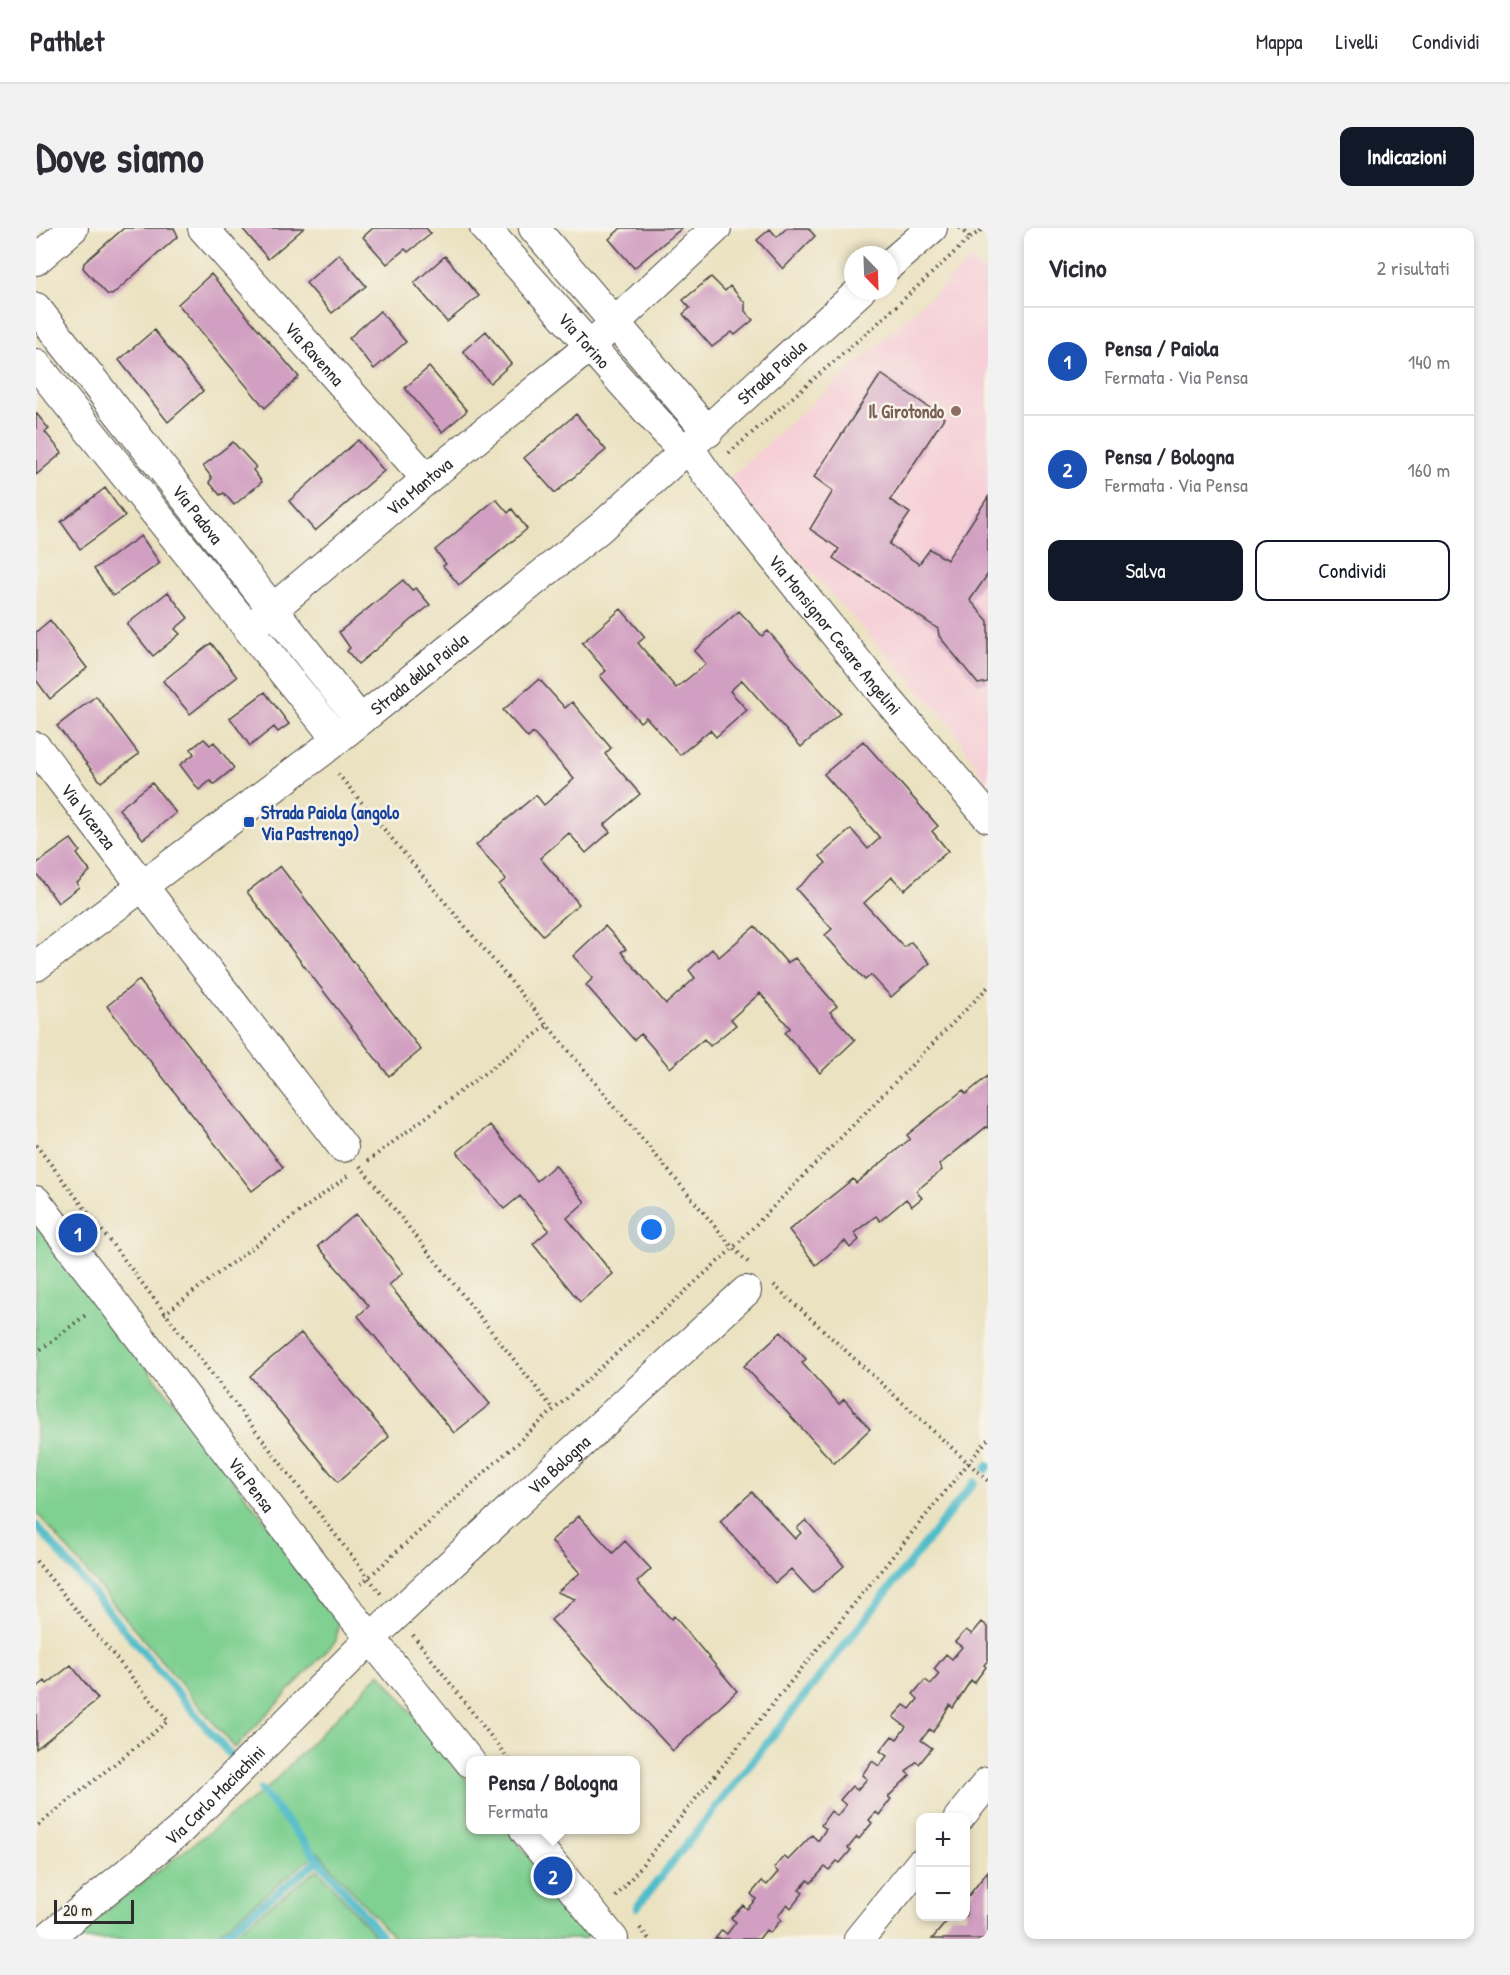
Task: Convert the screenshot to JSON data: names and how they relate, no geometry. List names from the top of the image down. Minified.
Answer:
{"streets":{"street":["Via Torino","Via Ravenna","Strada Paiola","Via Mantova","Via Padova","Via Monsignor Cesare Angelini","Strada della Paiola","Via Vicenza","Via Bologna","Via Pensa","Via Carlo Maciachini"]},"crossings":[["Via Torino","Strada Paiola"],["Via Torino","Via Mantova"],["Via Torino","Via Monsignor Cesare Angelini"],["Via Torino","Strada della Paiola"],["Via Ravenna","Via Mantova"],["Strada Paiola","Via Monsignor Cesare Angelini"],["Strada Paiola","Strada della Paiola"],["Via Mantova","Via Padova"],["Via Padova","Strada della Paiola"],["Via Monsignor Cesare Angelini","Strada della Paiola"],["Strada della Paiola","Via Vicenza"],["Via Bologna","Via Pensa"],["Via Bologna","Via Carlo Maciachini"],["Via Pensa","Via Carlo Maciachini"]],"places":{"other":["Il Girotondo"],"transit":["Strada Paiola (angolo Via Pastrengo)"]},"scale_bar":"20 m","north":"bottom right","page":{"header":"Pathlet","nav":["Mappa","Livelli","Condividi"],"buttons":["Indicazioni",["Salva","Condividi"]],"title":"Dove siamo","heading":["Vicino","2 risultati"],"list":[{"mark":"1","name":"Pensa / Paiola","note":"Fermata · Via Pensa","value":"140 m"},{"mark":"2","name":"Pensa / Bologna","note":"Fermata · Via Pensa","value":"160 m"}],"pins":["1","2"],"popup":["Pensa / Bologna","Fermata"],"map_buttons":["+","−"],"scale":"20 m"}}
